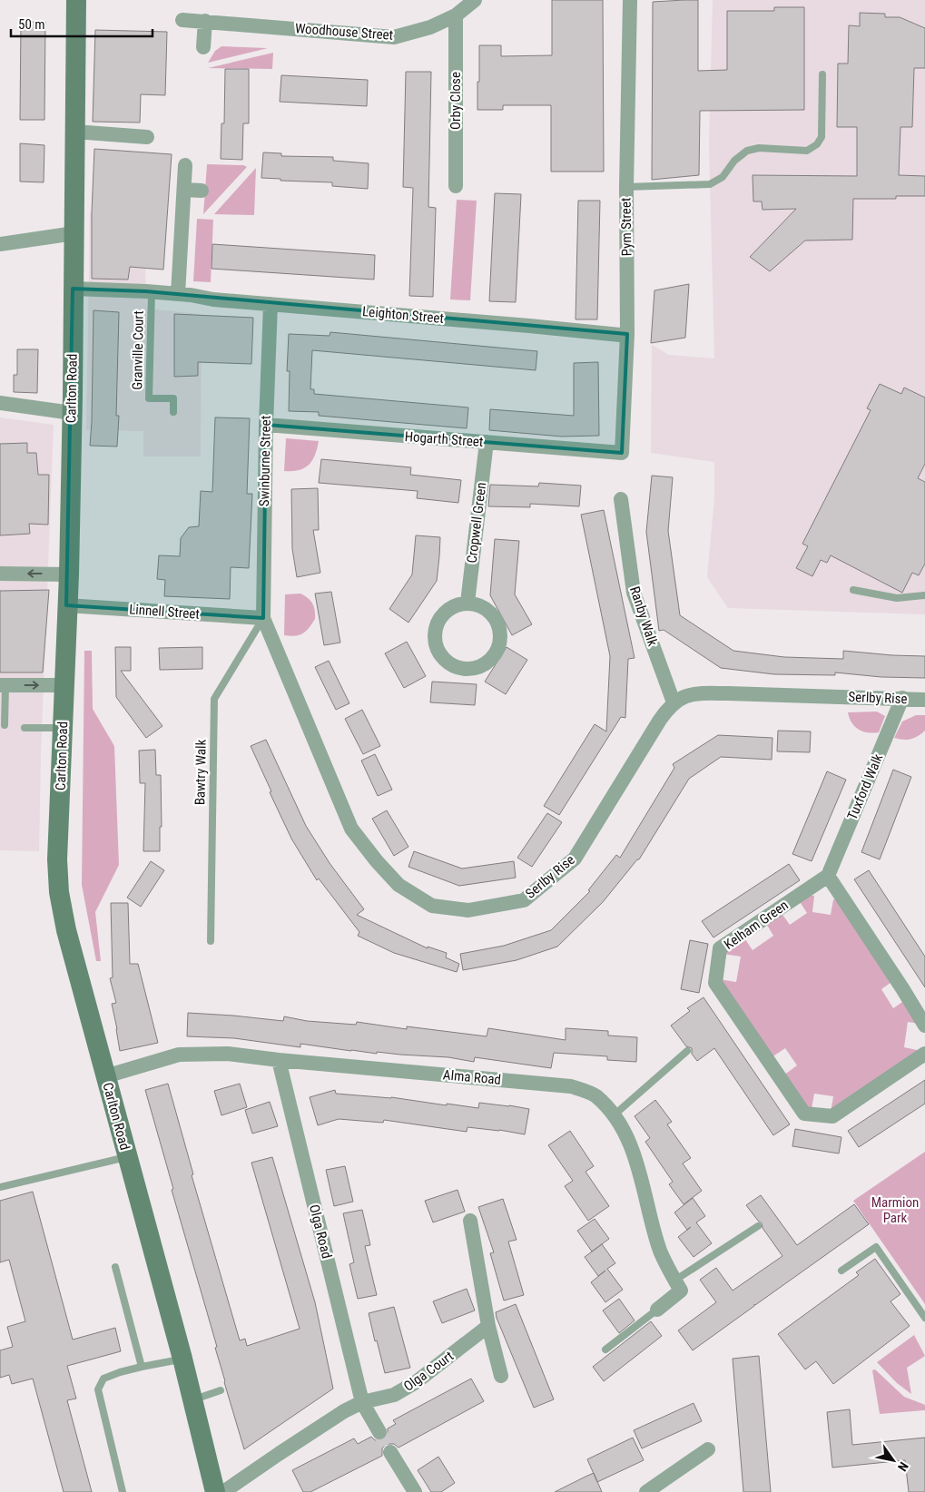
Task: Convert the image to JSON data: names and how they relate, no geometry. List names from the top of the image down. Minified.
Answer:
{"streets":{"main road":["Carlton Road"],"street":["Woodhouse Street","Orby Close","Pym Street","Leighton Street","Hogarth Street","Swinburne Street","Cropwell Green","Linnell Street","Ranby Walk","Serlby Rise","Tuxford Walk","Kelham Green","Alma Road","Olga Road","Olga Court"],"lane":["Granville Court","Bawtry Walk"]},"crossings":[["Woodhouse Street","Orby Close"],["Pym Street","Leighton Street"],["Pym Street","Hogarth Street"],["Leighton Street","Granville Court"],["Leighton Street","Carlton Road"],["Leighton Street","Swinburne Street"],["Carlton Road","Linnell Street"],["Carlton Road","Alma Road"],["Hogarth Street","Swinburne Street"],["Hogarth Street","Cropwell Green"],["Swinburne Street","Linnell Street"],["Swinburne Street","Serlby Rise"],["Swinburne Street","Bawtry Walk"],["Linnell Street","Serlby Rise"],["Linnell Street","Bawtry Walk"],["Ranby Walk","Serlby Rise"],["Serlby Rise","Bawtry Walk"],["Serlby Rise","Tuxford Walk"],["Tuxford Walk","Kelham Green"],["Alma Road","Olga Road"],["Olga Road","Olga Court"]],"parks":["Marmion Park"],"scale_bar":"50 m","north":"bottom right"}
